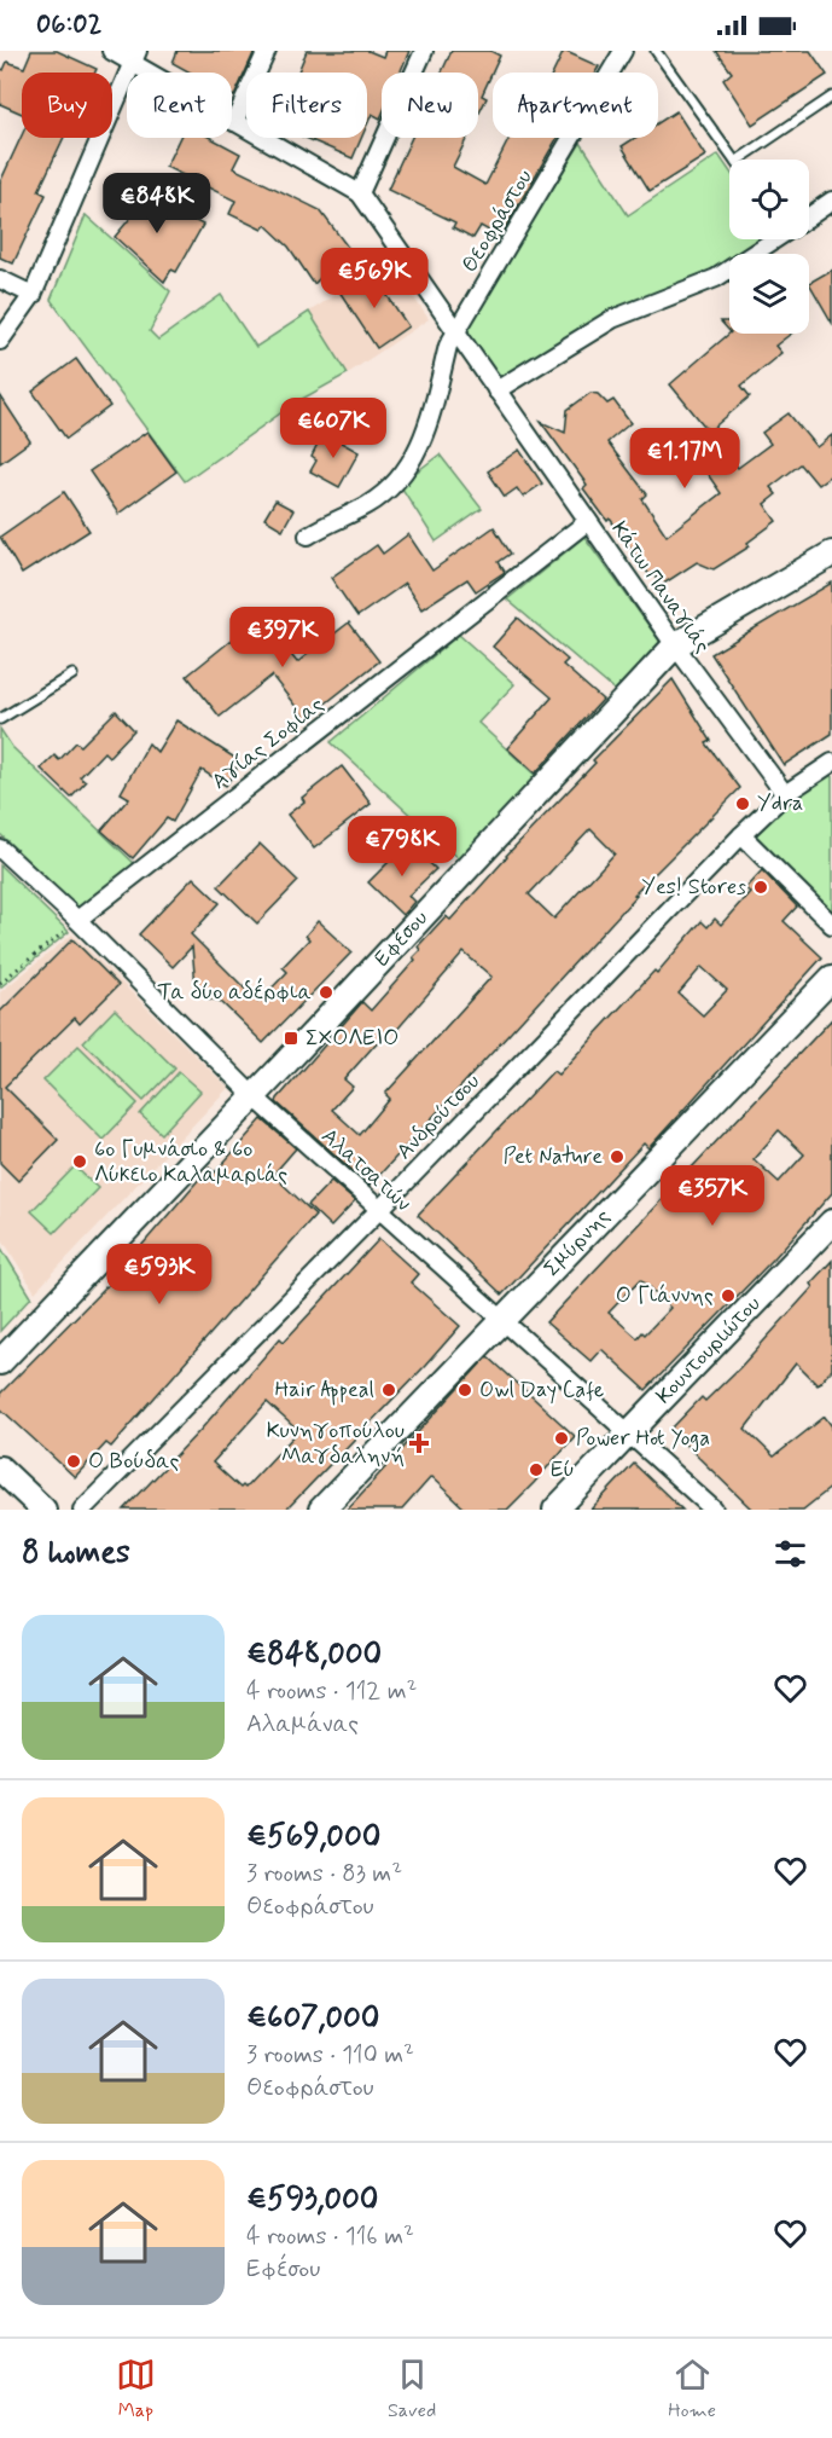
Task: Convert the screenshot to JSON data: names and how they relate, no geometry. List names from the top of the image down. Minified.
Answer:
{"streets":{"street":["Θεοφράστου","Κάτω Παναγιάς","Αγίας Σοφίας","Εφέσου","Ανδρούτσου","Αλατσατών","Σμύρνης","Κουντουριώτου"]},"crossings":[["Θεοφράστου","Κάτω Παναγιάς"],["Κάτω Παναγιάς","Αγίας Σοφίας"],["Κάτω Παναγιάς","Εφέσου"],["Κάτω Παναγιάς","Ανδρούτσου"],["Αγίας Σοφίας","Αλατσατών"],["Εφέσου","Αλατσατών"],["Ανδρούτσου","Αλατσατών"],["Αλατσατών","Σμύρνης"],["Αλατσατών","Κουντουριώτου"]],"places":{"other":["Ydra","Yes! Stores","Τα δύο αδέρφια","Pet Nature","6ο Γυμνάσιο & 6ο Λύκειο Καλαμαριάς","Ο Γιάννης","Hair Appeal","Owl Day Cafe","Power Hot Yoga","Ο Βούδας","Εύ"],"transit":["ΣΧΟΛΕΙΟ"],"health":["Κυνηγοπούλου Μαγδαληνή"]},"page":{"status":"06:02","chip":["Buy","Rent","Filters","New","Apartment"],"price":["€848K","€569K","€607K","€1.17M","€397K","€798K","€357K","€593K"],"heading":"8 homes","list":[{"name":"€848,000","note":"4 rooms · 112 m² · Αλαμάνας"},{"name":"€569,000","note":"3 rooms · 83 m² · Θεοφράστου"},{"name":"€607,000","note":"3 rooms · 110 m² · Θεοφράστου"},{"name":"€593,000","note":"4 rooms · 116 m² · Εφέσου"}],"tabs":["Map","Saved","Home"]}}
